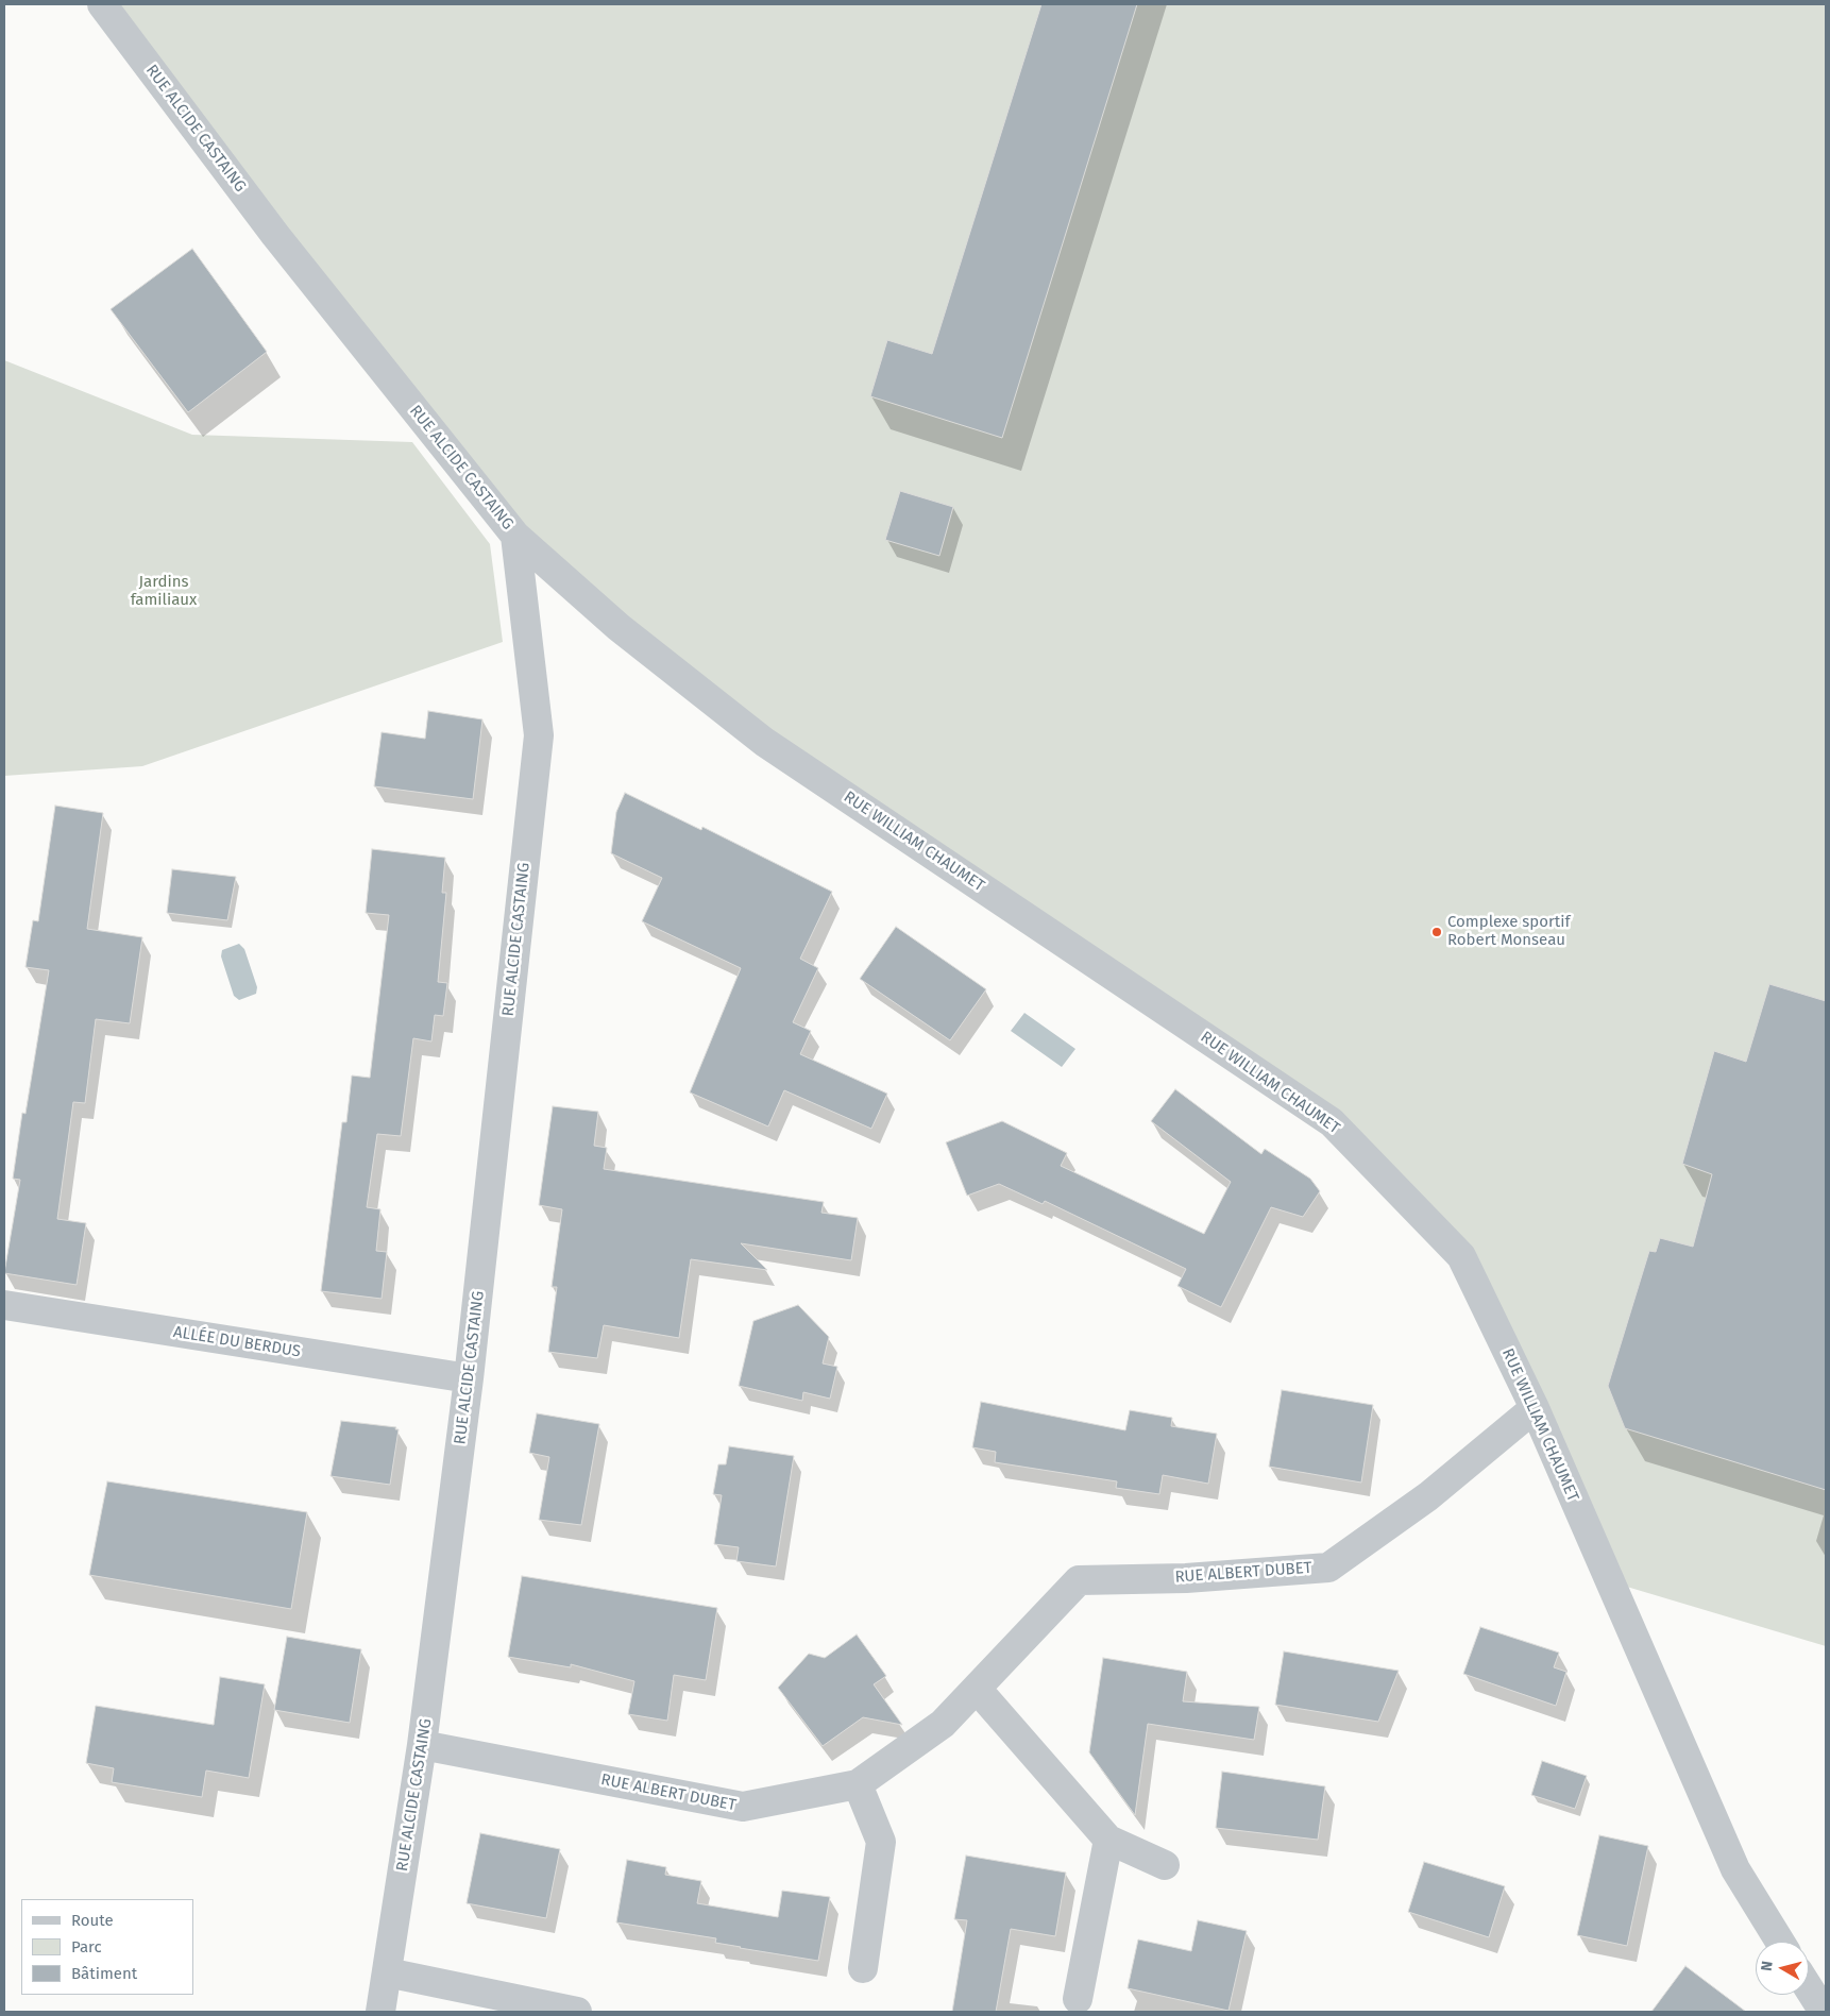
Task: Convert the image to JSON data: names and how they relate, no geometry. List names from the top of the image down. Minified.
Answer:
{"streets":{"street":["RUE ALCIDE CASTAING","RUE WILLIAM CHAUMET","ALLÉE DU BERDUS","RUE ALBERT DUBET"]},"crossings":[["RUE ALCIDE CASTAING","RUE WILLIAM CHAUMET"],["RUE ALCIDE CASTAING","ALLÉE DU BERDUS"],["RUE ALCIDE CASTAING","RUE ALBERT DUBET"],["RUE WILLIAM CHAUMET","RUE ALBERT DUBET"]],"parks":["Jardins familiaux"],"places":["Complexe sportif Robert Monseau"],"legend":["Route","Parc","Bâtiment"],"north":"left"}
